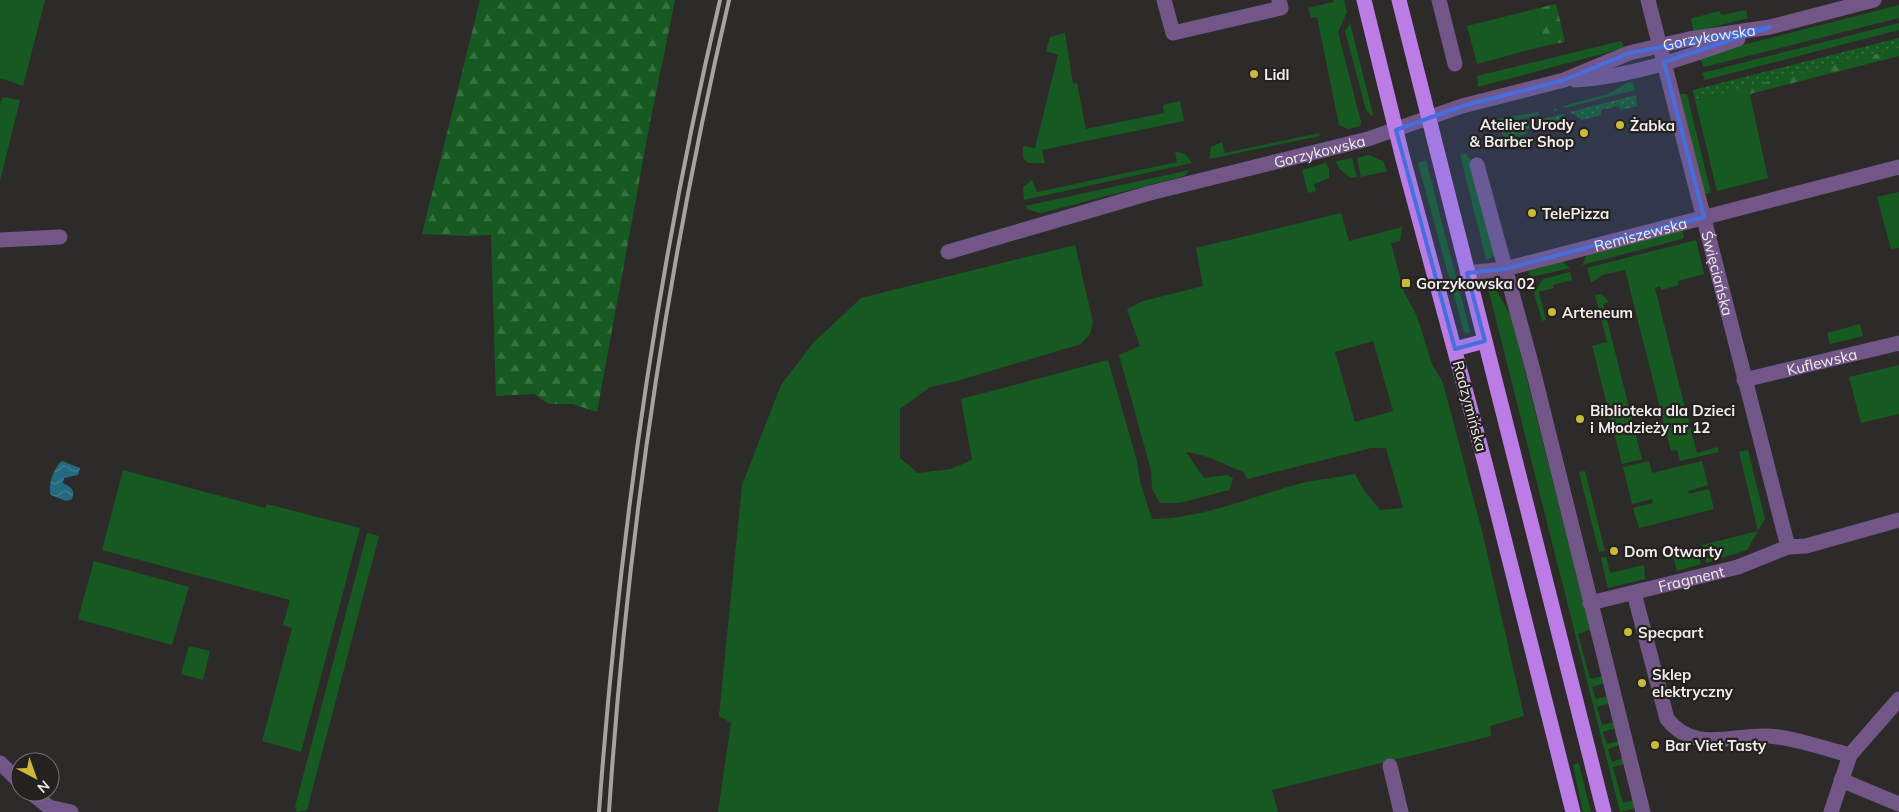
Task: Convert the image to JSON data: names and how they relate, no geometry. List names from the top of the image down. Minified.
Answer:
{"streets":{"main road":["Radzymińska"],"street":["Gorzykowska","Remiszewska","Święciańska","Kuflewska","Fragment"]},"crossings":[["Gorzykowska","Święciańska"],["Gorzykowska","Radzymińska"],["Remiszewska","Święciańska"],["Remiszewska","Radzymińska"],["Święciańska","Kuflewska"],["Święciańska","Fragment"]],"places":{"other":["Lidl","Żabka","Atelier Urody & Barber Shop","TelePizza","Arteneum","Biblioteka dla Dzieci i Młodzieży nr 12","Dom Otwarty","Specpart","Sklep elektryczny","Bar Viet Tasty"],"transit":["Gorzykowska 02"]},"north":"bottom right"}
